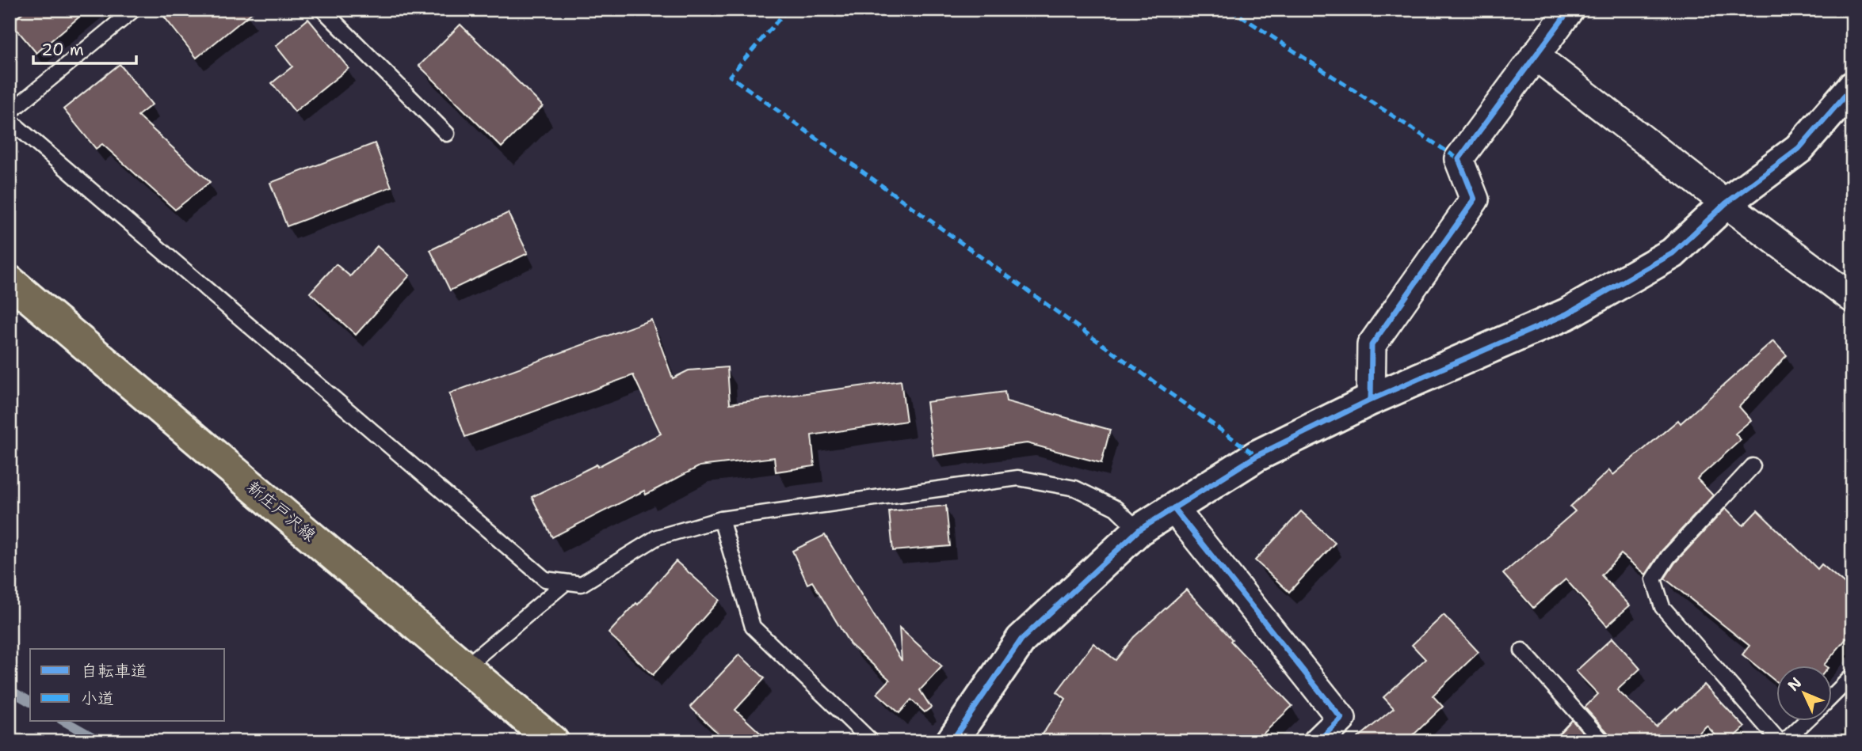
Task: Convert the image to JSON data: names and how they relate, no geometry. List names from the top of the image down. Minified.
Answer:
{"streets":{"main road":["新庄戸沢線"]},"legend":["自転車道","小道"],"scale_bar":"20 m","north":"top left"}
